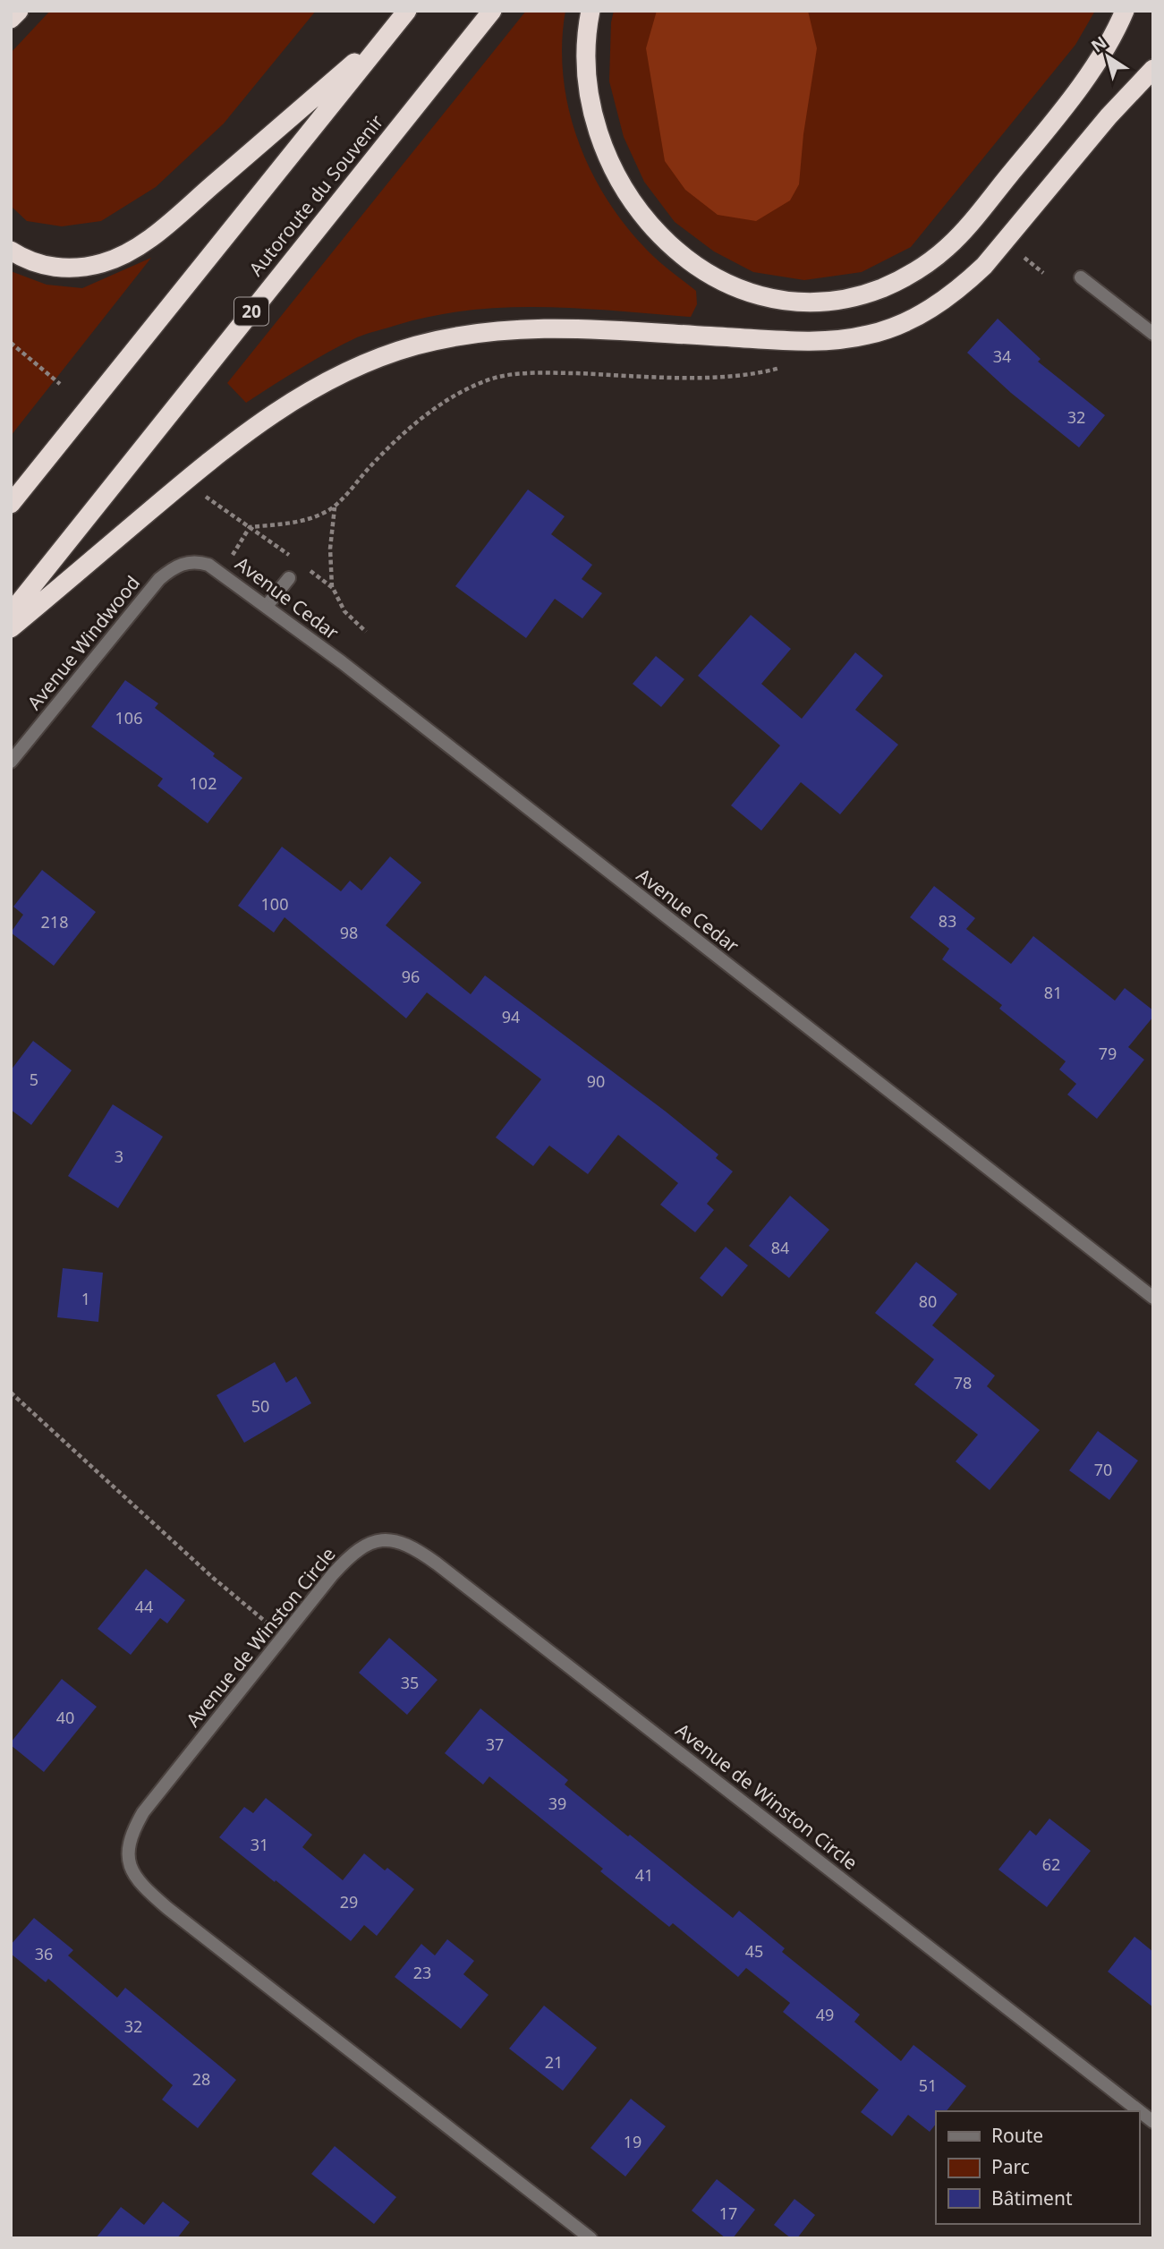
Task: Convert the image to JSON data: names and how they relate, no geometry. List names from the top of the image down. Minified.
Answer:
{"streets":{"highway":["Autoroute du Souvenir","20"],"street":["Avenue Cedar","Avenue Windwood","Avenue de Winston Circle"]},"crossings":[["Avenue Cedar","Avenue Windwood"]],"house_numbers":["34","32","106","102","100","83","218","98","96","81","94","79","5","90","3","84","1","80","78","50","70","44","35","40","37","39","31","62","41","29","45","36","23","49","32","21","28","51","19","17"],"legend":["Route","Parc","Bâtiment"],"north":"top left"}
